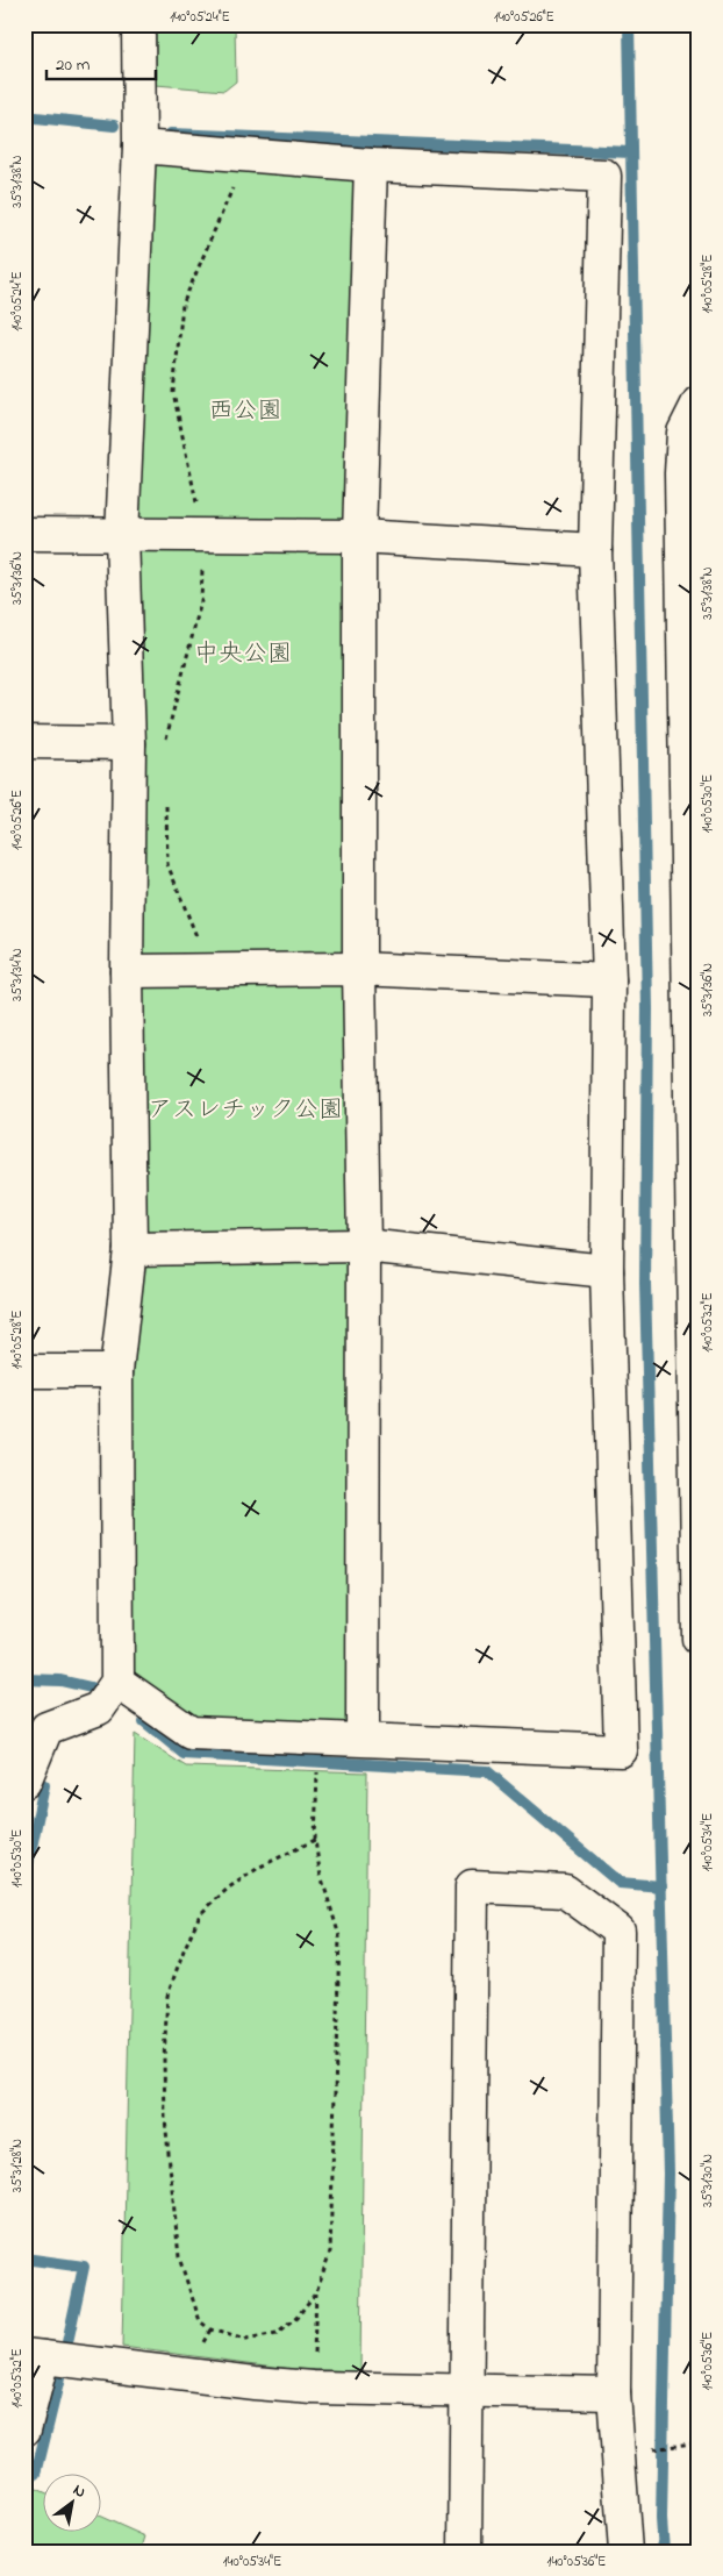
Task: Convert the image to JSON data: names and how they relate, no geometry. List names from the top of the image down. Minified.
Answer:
{"parks":["西公園","中央公園","アスレチック公園"],"scale_bar":"20 m","north":"top right","coordinates":["140°05'24\"E","140°05'26\"E","35°31'38\"N","140°05'28\"E","35°31'36\"N","140°05'30\"E","35°31'34\"N","140°05'32\"E","140°05'34\"E","35°31'28\"N","35°31'30\"N","140°05'36\"E"]}
